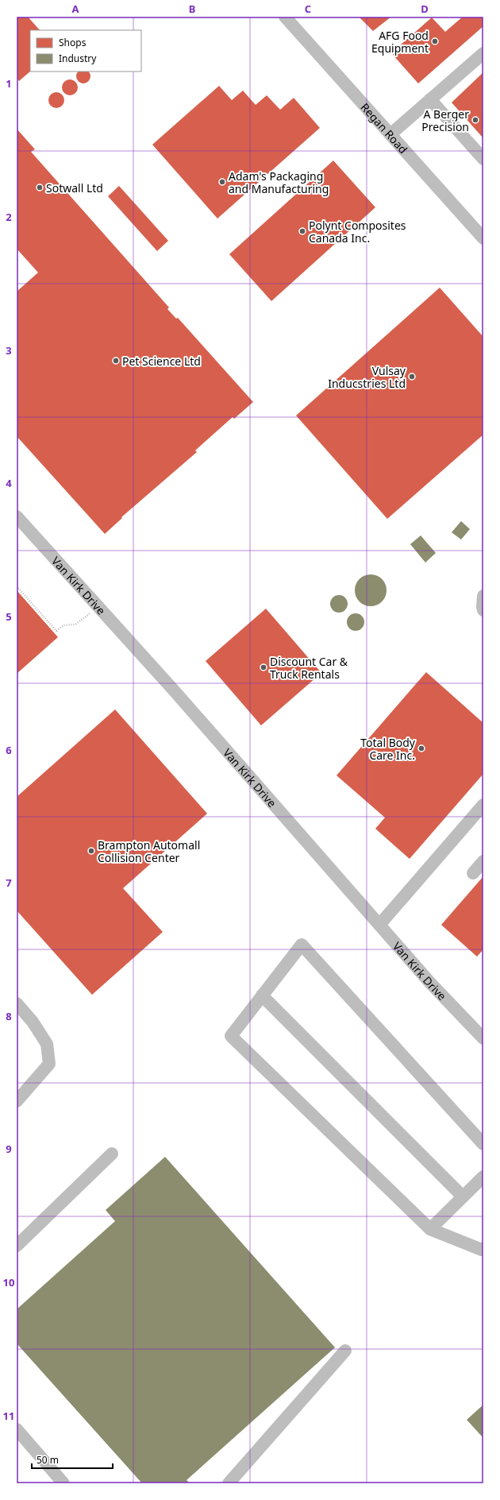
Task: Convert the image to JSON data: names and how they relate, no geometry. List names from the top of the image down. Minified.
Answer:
{"streets":{"street":["Regan Road","Van Kirk Drive"]},"places":["AFG Food Equipment","A Berger Precision","Adam's Packaging and Manufacturing","Sotwall Ltd","Polynt Composites Canada Inc.","Pet Science Ltd","Vulsay Inducstries Ltd","Discount Car & Truck Rentals","Total Body Care Inc.","Brampton Automall Collision Center"],"legend":["Shops","Industry"],"scale_bar":"50 m","grid":{"columns":["A","B","C","D"],"rows":["1","2","3","4","5","6","7","8","9","10","11"]}}
